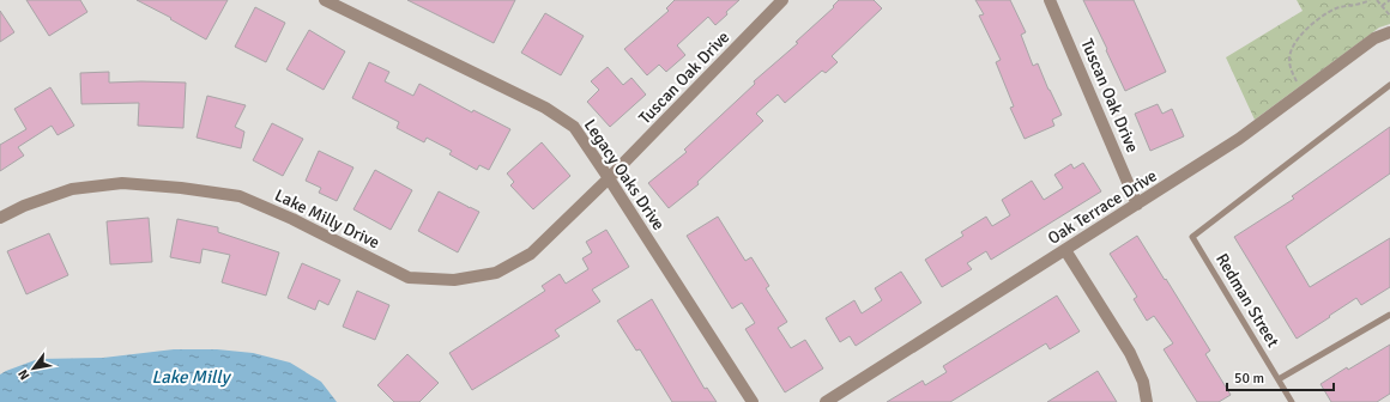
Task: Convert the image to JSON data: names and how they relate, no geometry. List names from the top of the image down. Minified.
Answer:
{"streets":{"street":["Tuscan Oak Drive","Legacy Oaks Drive","Oak Terrace Drive","Lake Milly Drive"],"lane":["Redman Street"]},"crossings":[["Tuscan Oak Drive","Legacy Oaks Drive"],["Tuscan Oak Drive","Oak Terrace Drive"],["Tuscan Oak Drive","Lake Milly Drive"],["Legacy Oaks Drive","Lake Milly Drive"]],"water":["Lake Milly"],"scale_bar":"50 m","north":"bottom left"}
